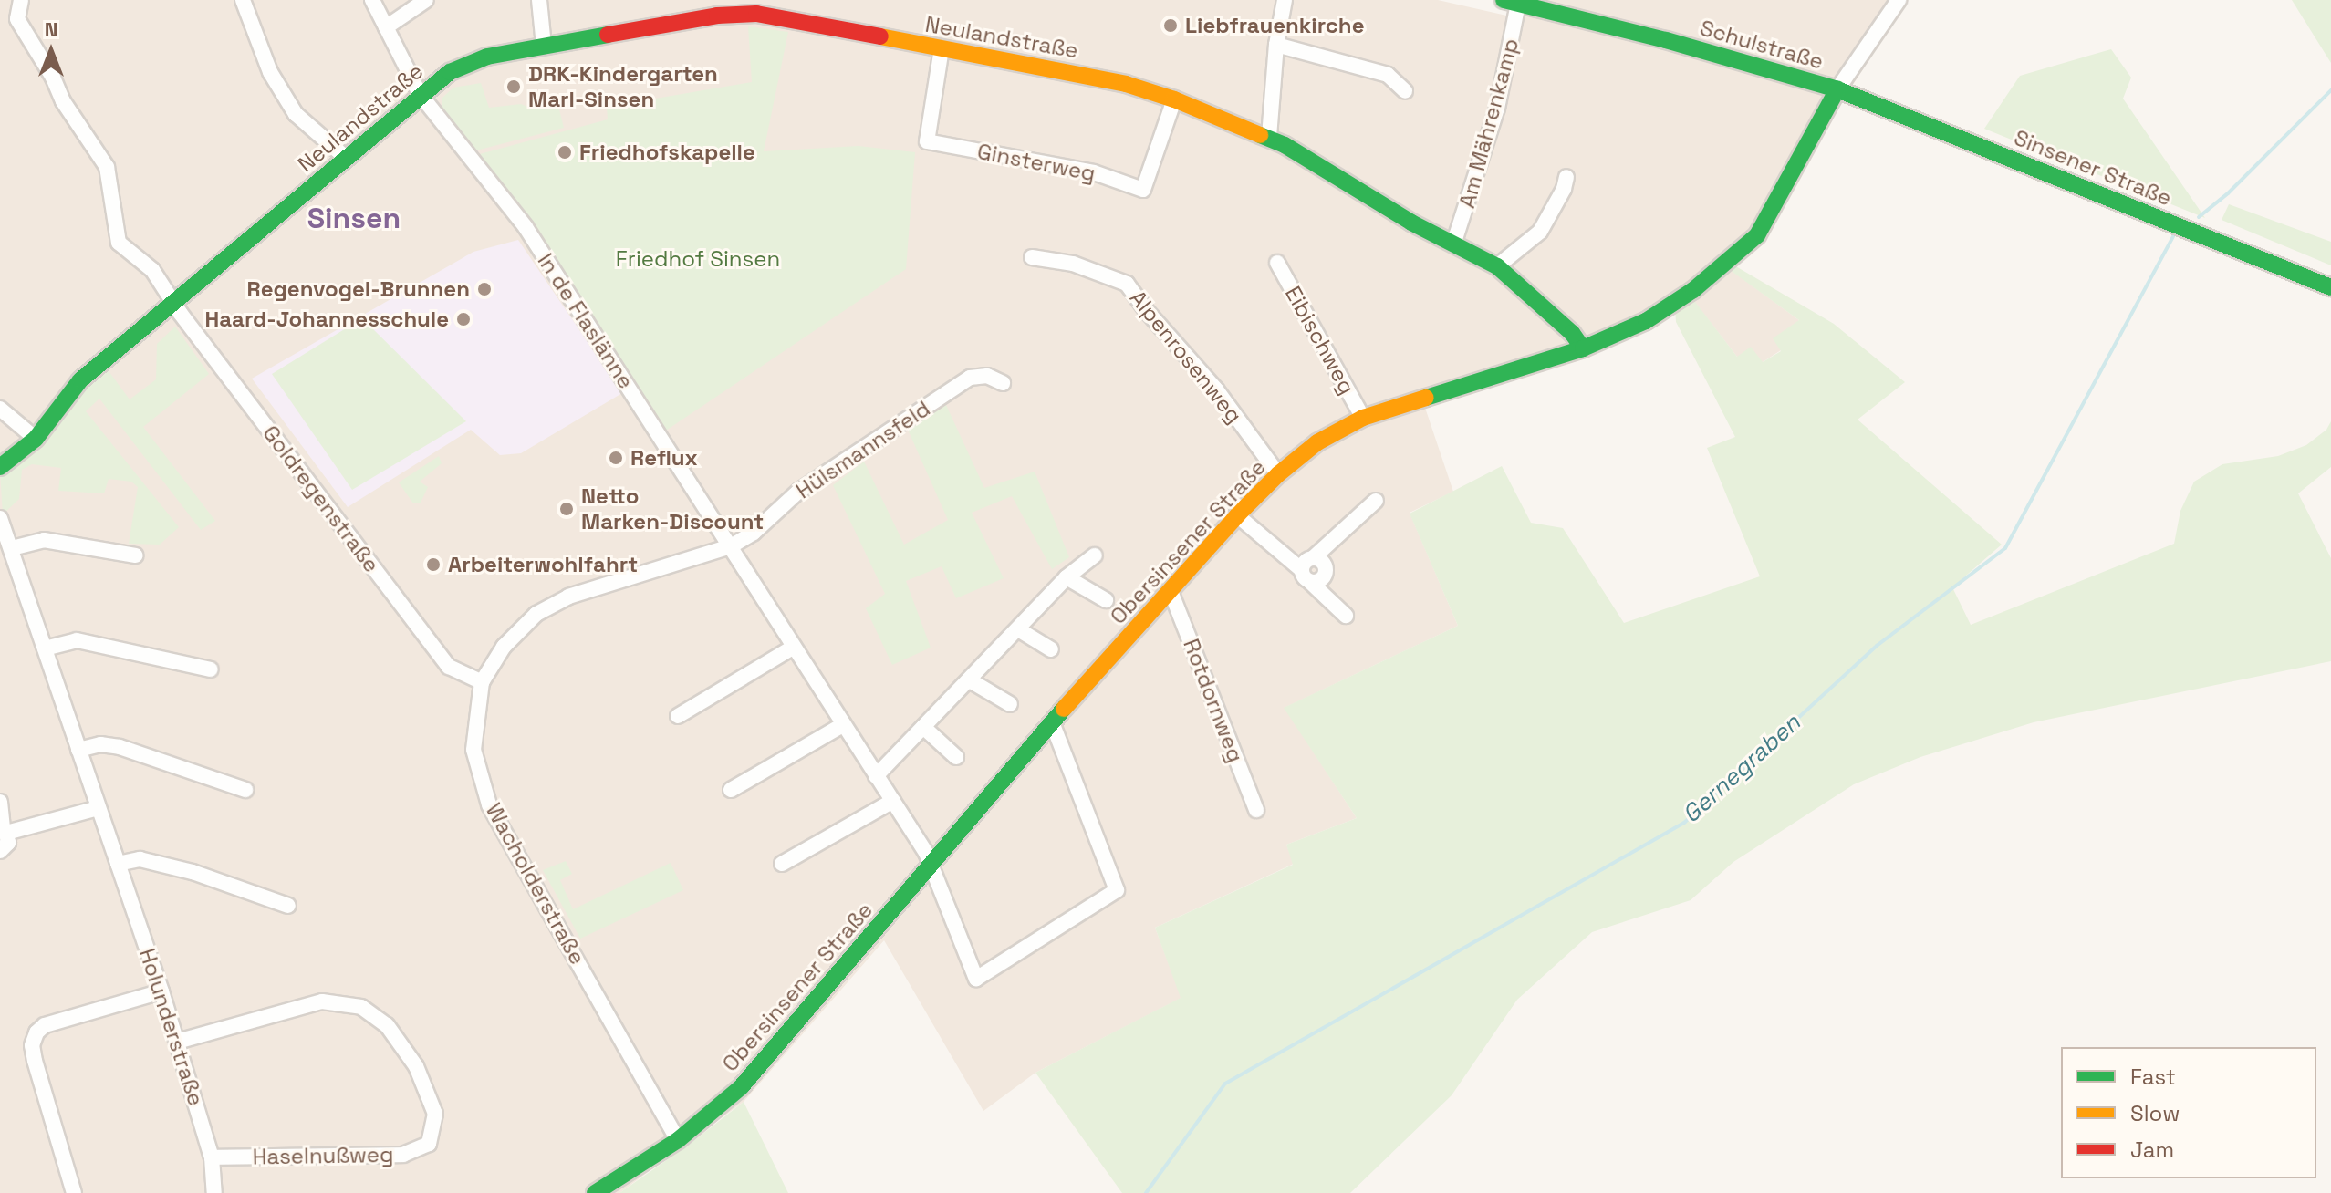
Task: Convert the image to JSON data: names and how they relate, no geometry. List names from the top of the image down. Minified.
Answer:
{"streets":{"street":["Neulandstraße","Schulstraße","Am Mährenkamp","Ginsterweg","Sinsener Straße","In de Flaslänne","Eibischweg","Alpenrosenweg","Hülsmannsfeld","Goldregenstraße","Obersinsener Straße","Rotdornweg","Wacholderstraße","Holunderstraße","Haselnußweg"]},"crossings":[["Neulandstraße","Am Mährenkamp"],["Neulandstraße","Ginsterweg"],["Neulandstraße","In de Flaslänne"],["Neulandstraße","Goldregenstraße"],["Neulandstraße","Obersinsener Straße"],["Schulstraße","Am Mährenkamp"],["Schulstraße","Sinsener Straße"],["Schulstraße","Obersinsener Straße"],["Sinsener Straße","Obersinsener Straße"],["In de Flaslänne","Hülsmannsfeld"],["In de Flaslänne","Obersinsener Straße"],["In de Flaslänne","Wacholderstraße"],["Eibischweg","Obersinsener Straße"],["Alpenrosenweg","Obersinsener Straße"],["Hülsmannsfeld","Wacholderstraße"],["Goldregenstraße","Wacholderstraße"],["Obersinsener Straße","Rotdornweg"],["Obersinsener Straße","Wacholderstraße"],["Holunderstraße","Haselnußweg"]],"districts":["Sinsen"],"water":["Gernegraben"],"parks":["Friedhof Sinsen"],"places":["Liebfrauenkirche","DRK-Kindergarten Marl-Sinsen","Friedhofskapelle","Regenvogel-Brunnen","Haard-Johannesschule","Reflux","Netto Marken-Discount","Arbeiterwohlfahrt"],"legend":["Fast","Slow","Jam"],"north":"top"}
